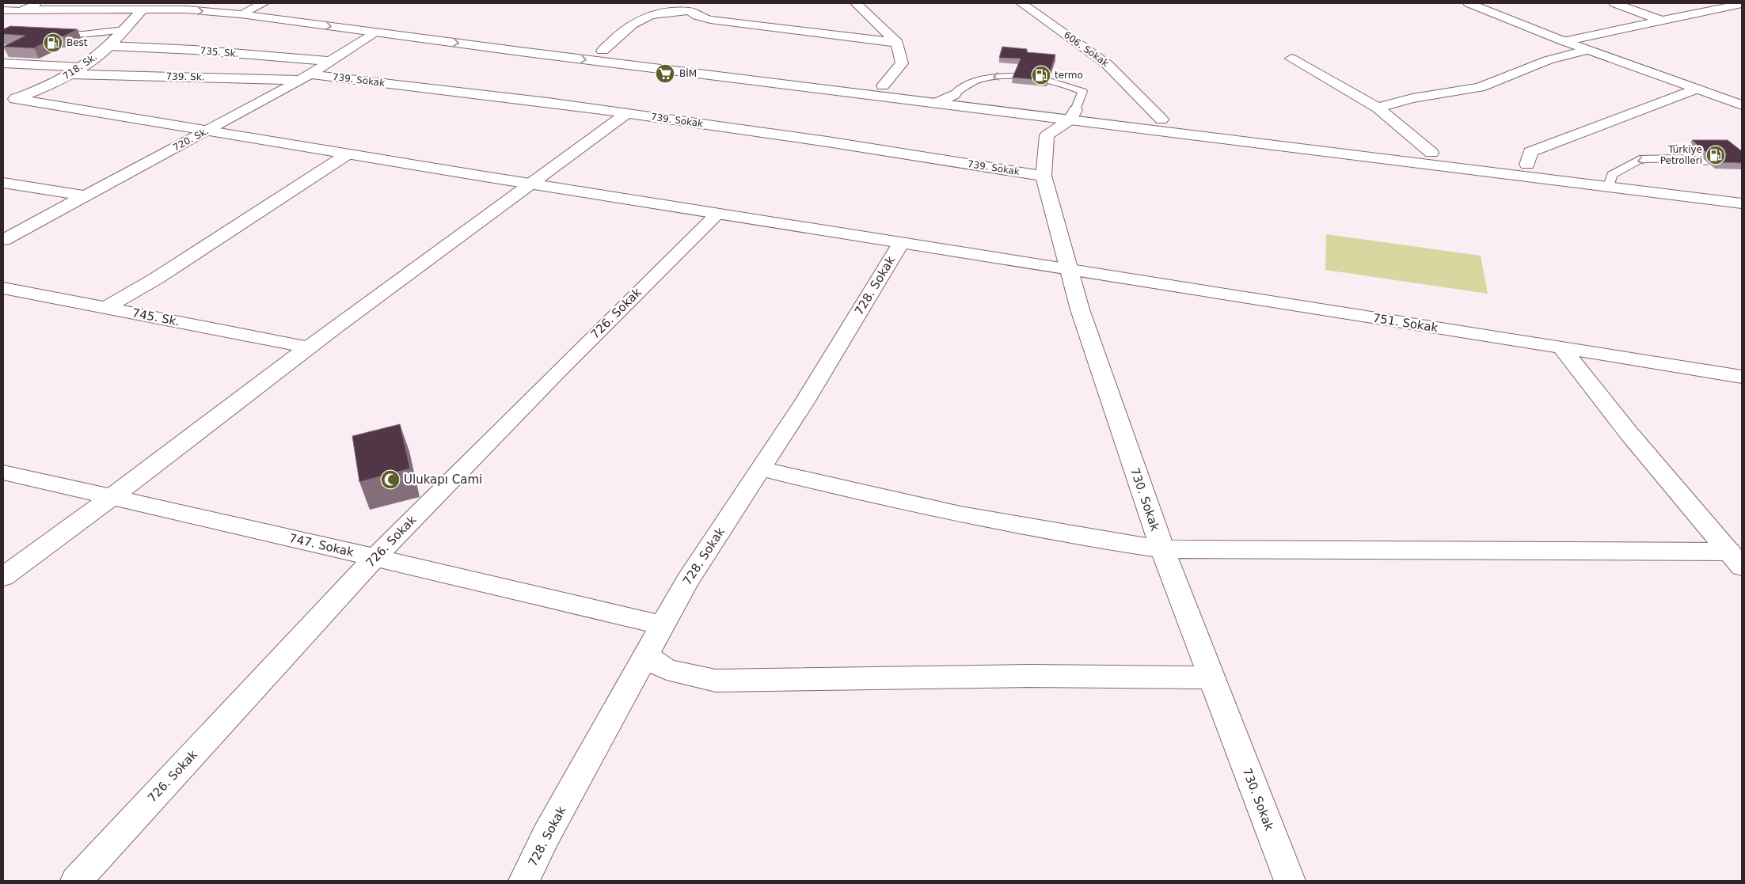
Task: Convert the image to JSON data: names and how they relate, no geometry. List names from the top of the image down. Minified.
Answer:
{"streets":{"street":["606. Sokak","735. Sk.","718. Sk.","739. Sk.","739. Sokak","720. Sk.","728. Sokak","726. Sokak","745. Sk.","751. Sokak","730. Sokak","747. Sokak"]},"crossings":[["735. Sk.","718. Sk."],["735. Sk.","720. Sk."],["718. Sk.","739. Sk."],["718. Sk.","751. Sokak"],["739. Sk.","739. Sokak"],["739. Sk.","720. Sk."],["739. Sokak","720. Sk."],["739. Sokak","730. Sokak"],["720. Sk.","751. Sokak"],["728. Sokak","751. Sokak"],["728. Sokak","747. Sokak"],["726. Sokak","751. Sokak"],["726. Sokak","747. Sokak"],["751. Sokak","730. Sokak"]],"places":{"fuel station":["Best","termo","Türkiye Petrolleri"],"supermarket":["BİM"],"mosque":["Ulukapı Cami"]}}
